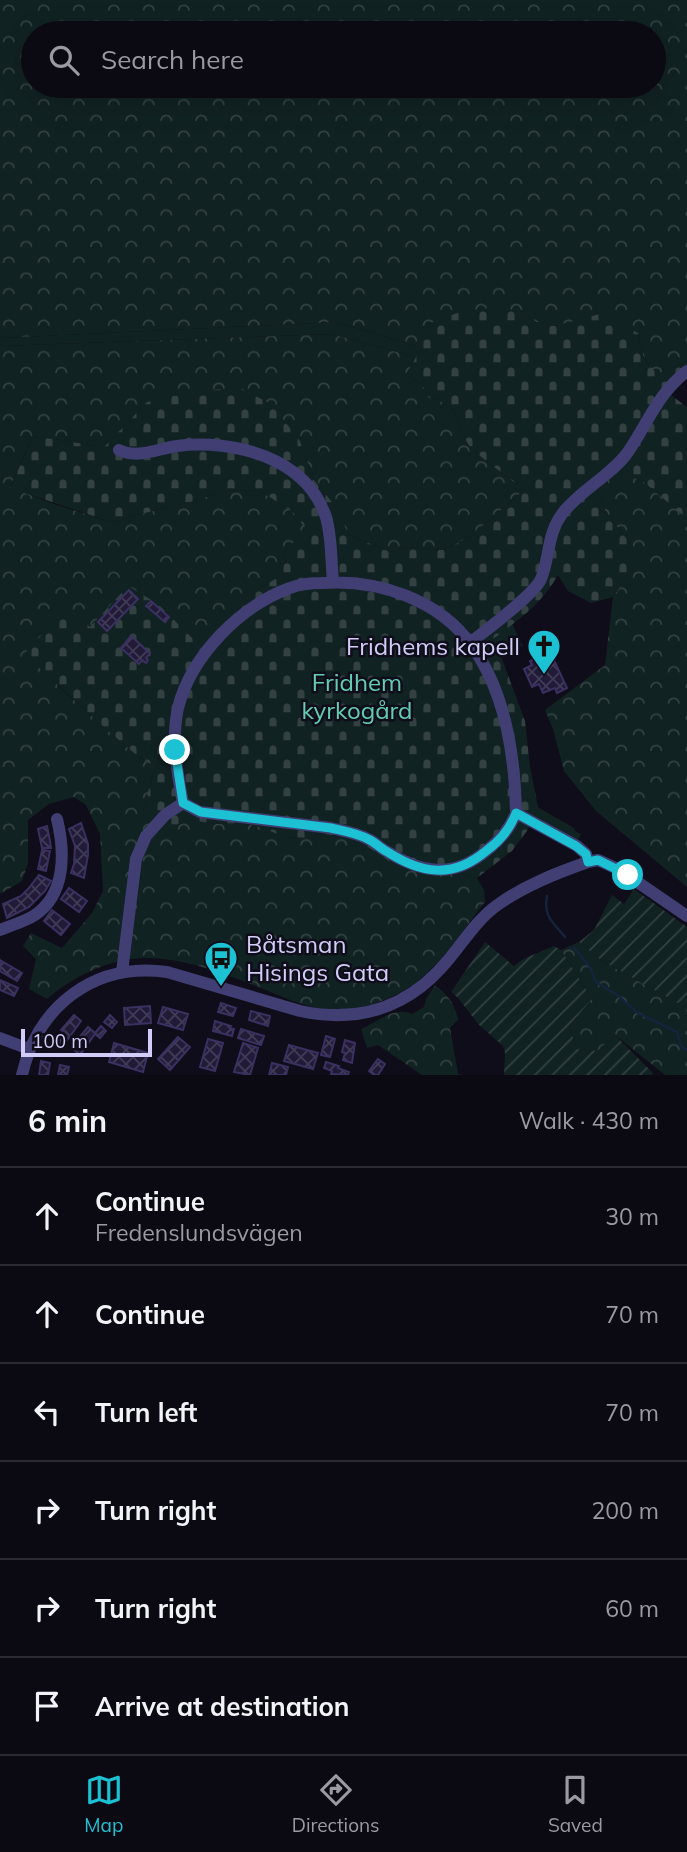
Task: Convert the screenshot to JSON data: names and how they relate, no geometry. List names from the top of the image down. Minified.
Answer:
{"parks":["Fridhem kyrkogård"],"places":{"church":["Fridhems kapell"],"bus stop":["Båtsman Hisings Gata"]},"scale_bar":"100 m","page":{"search":"Search here","scale":"100 m","heading":["6 min","Walk · 430 m"],"list":[["Continue","Fredenslundsvägen","30 m"],["Continue","70 m"],["Turn left","70 m"],["Turn right","200 m"],["Turn right","60 m"],"Arrive at destination"],"nav":["Map","Directions","Saved"]}}
